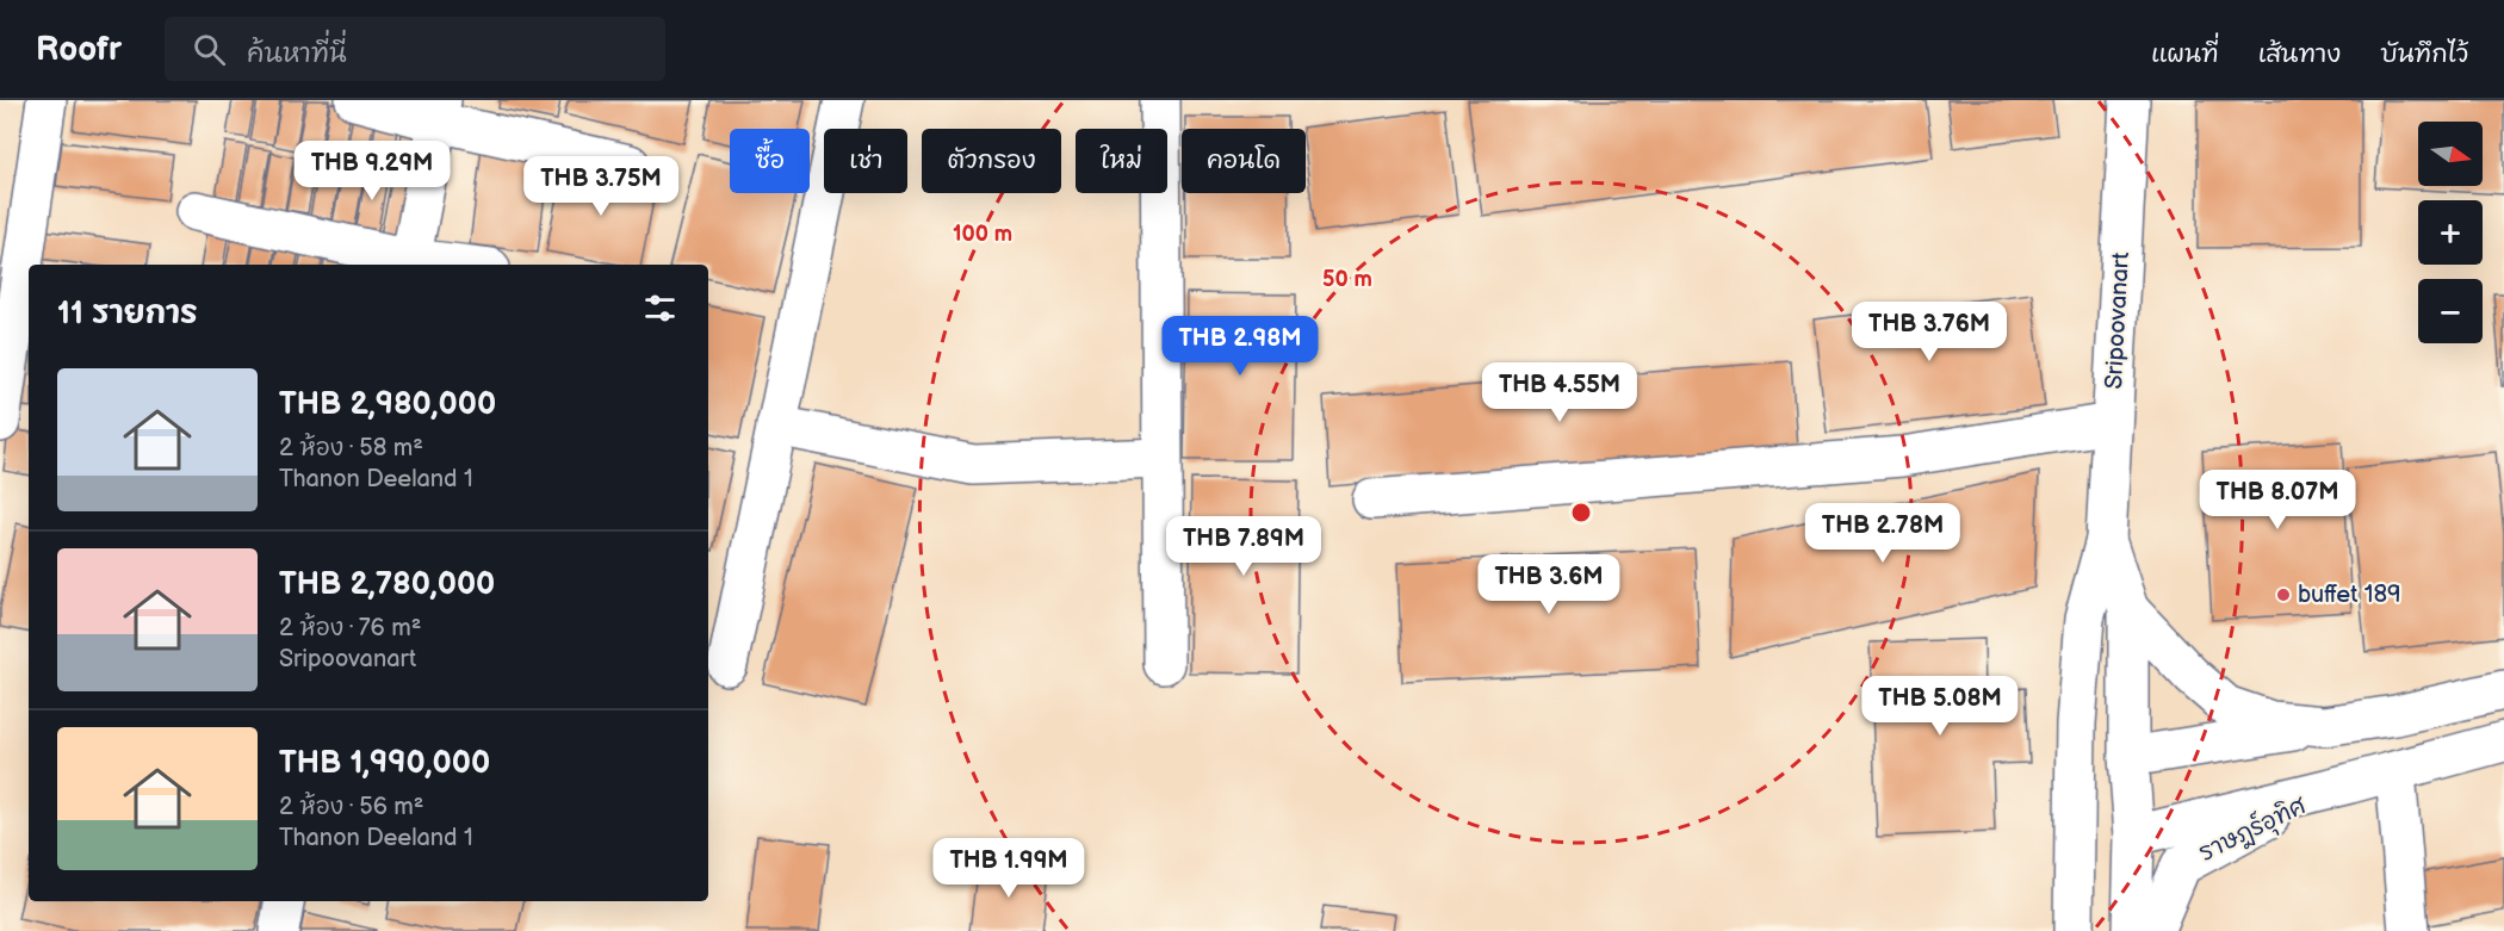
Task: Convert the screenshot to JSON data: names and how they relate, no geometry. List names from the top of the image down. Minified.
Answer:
{"streets":{"street":["Sripoovanart","ราษฎร์อุทิศ"]},"places":["buffet 189"],"north":"right","page":{"header":"Roofr","search":"ค้นหาที่นี่","nav":["แผนที่","เส้นทาง","บันทึกไว้"],"map_buttons":["+","−"],"chip":["ซื้อ","เช่า","ตัวกรอง","ใหม่","คอนโด"],"price":["THB 9.29M","THB 3.75M","THB 3.76M","THB 2.98M","THB 4.55M","THB 8.07M","THB 2.78M","THB 7.89M","THB 3.6M","THB 5.08M","THB 1.99M"],"heading":"11 รายการ","list":[{"name":"THB 2,980,000","note":"2 ห้อง · 58 m² · Thanon Deeland 1"},{"name":"THB 2,780,000","note":"2 ห้อง · 76 m² · Sripoovanart"},{"name":"THB 1,990,000","note":"2 ห้อง · 56 m² · Thanon Deeland 1"}]},"rings":["100 m","50 m"]}
